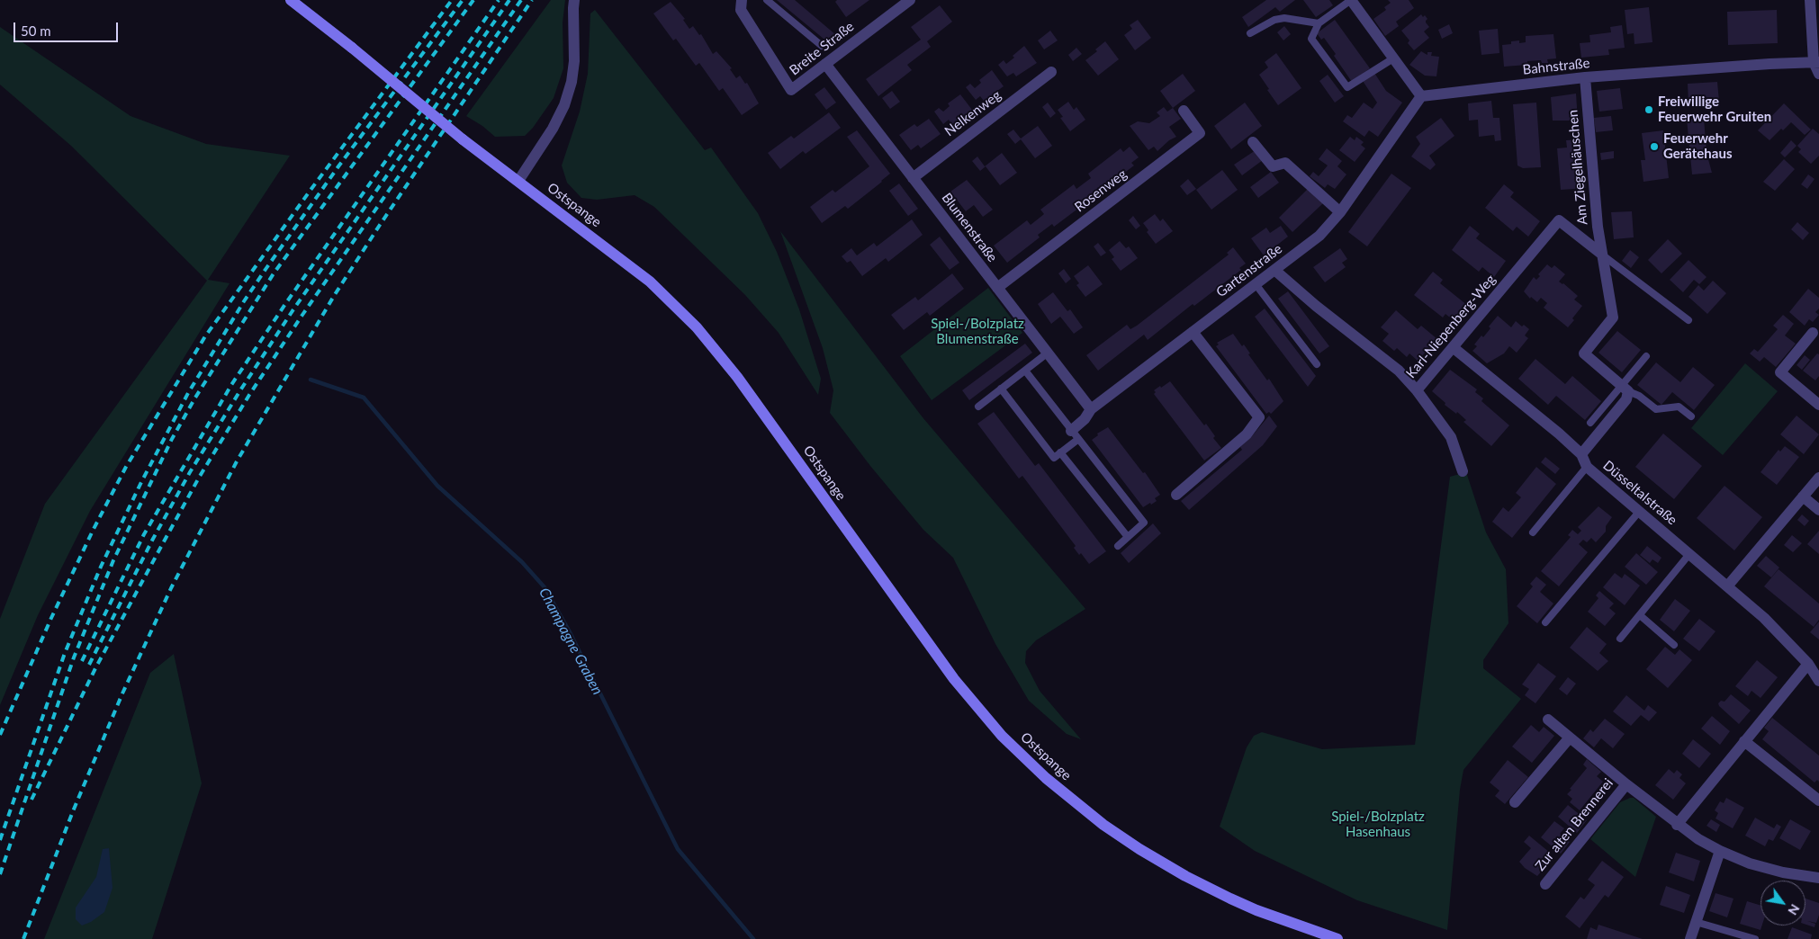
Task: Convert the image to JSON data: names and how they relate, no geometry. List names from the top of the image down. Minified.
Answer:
{"streets":{"main road":["Ostspange"],"street":["Breite Straße","Bahnstraße","Nelkenweg","Am Ziegelhäuschen","Rosenweg","Blumenstraße","Gartenstraße","Karl-Niepenberg-Weg","Düsseltalstraße","Zur alten Brennerei"]},"crossings":[["Breite Straße","Blumenstraße"],["Bahnstraße","Am Ziegelhäuschen"],["Bahnstraße","Gartenstraße"],["Nelkenweg","Blumenstraße"],["Am Ziegelhäuschen","Karl-Niepenberg-Weg"],["Rosenweg","Blumenstraße"],["Blumenstraße","Gartenstraße"],["Gartenstraße","Karl-Niepenberg-Weg"]],"water":["Champagne Graben"],"parks":["Spiel-/Bolzplatz Blumenstraße","Spiel-/Bolzplatz Hasenhaus"],"places":["Freiwillige Feuerwehr Gruiten","Feuerwehr Gerätehaus"],"scale_bar":"50 m","north":"bottom right"}
